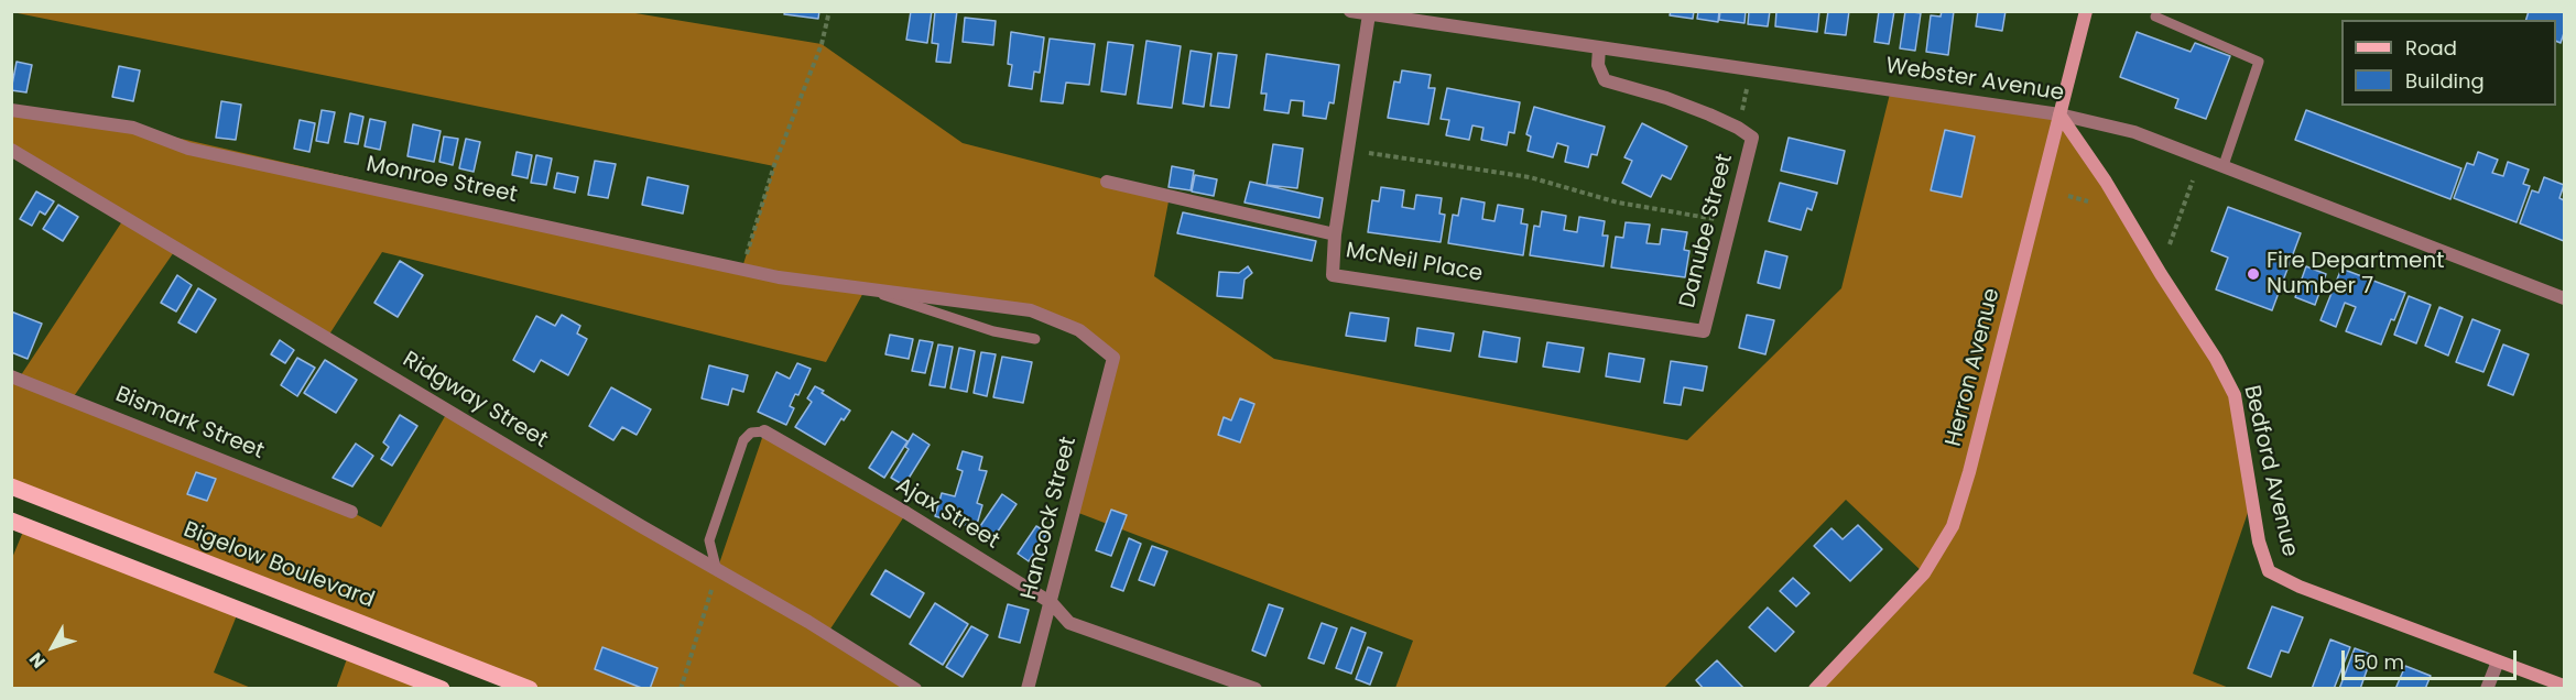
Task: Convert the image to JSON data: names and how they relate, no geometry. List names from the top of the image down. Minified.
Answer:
{"streets":{"main road":["Bigelow Boulevard"],"street":["Webster Avenue","Monroe Street","Danube Street","McNeil Place","Herron Avenue","Ridgway Street","Bismark Street","Bedford Avenue","Ajax Street","Hancock Street"]},"crossings":[["Webster Avenue","Danube Street"],["Webster Avenue","McNeil Place"],["Webster Avenue","Herron Avenue"],["Webster Avenue","Bedford Avenue"],["Monroe Street","Hancock Street"],["Danube Street","McNeil Place"],["Herron Avenue","Bedford Avenue"],["Ridgway Street","Ajax Street"],["Ajax Street","Hancock Street"]],"places":["Fire Department Number 7"],"legend":["Road","Building"],"scale_bar":"50 m","north":"bottom left"}
